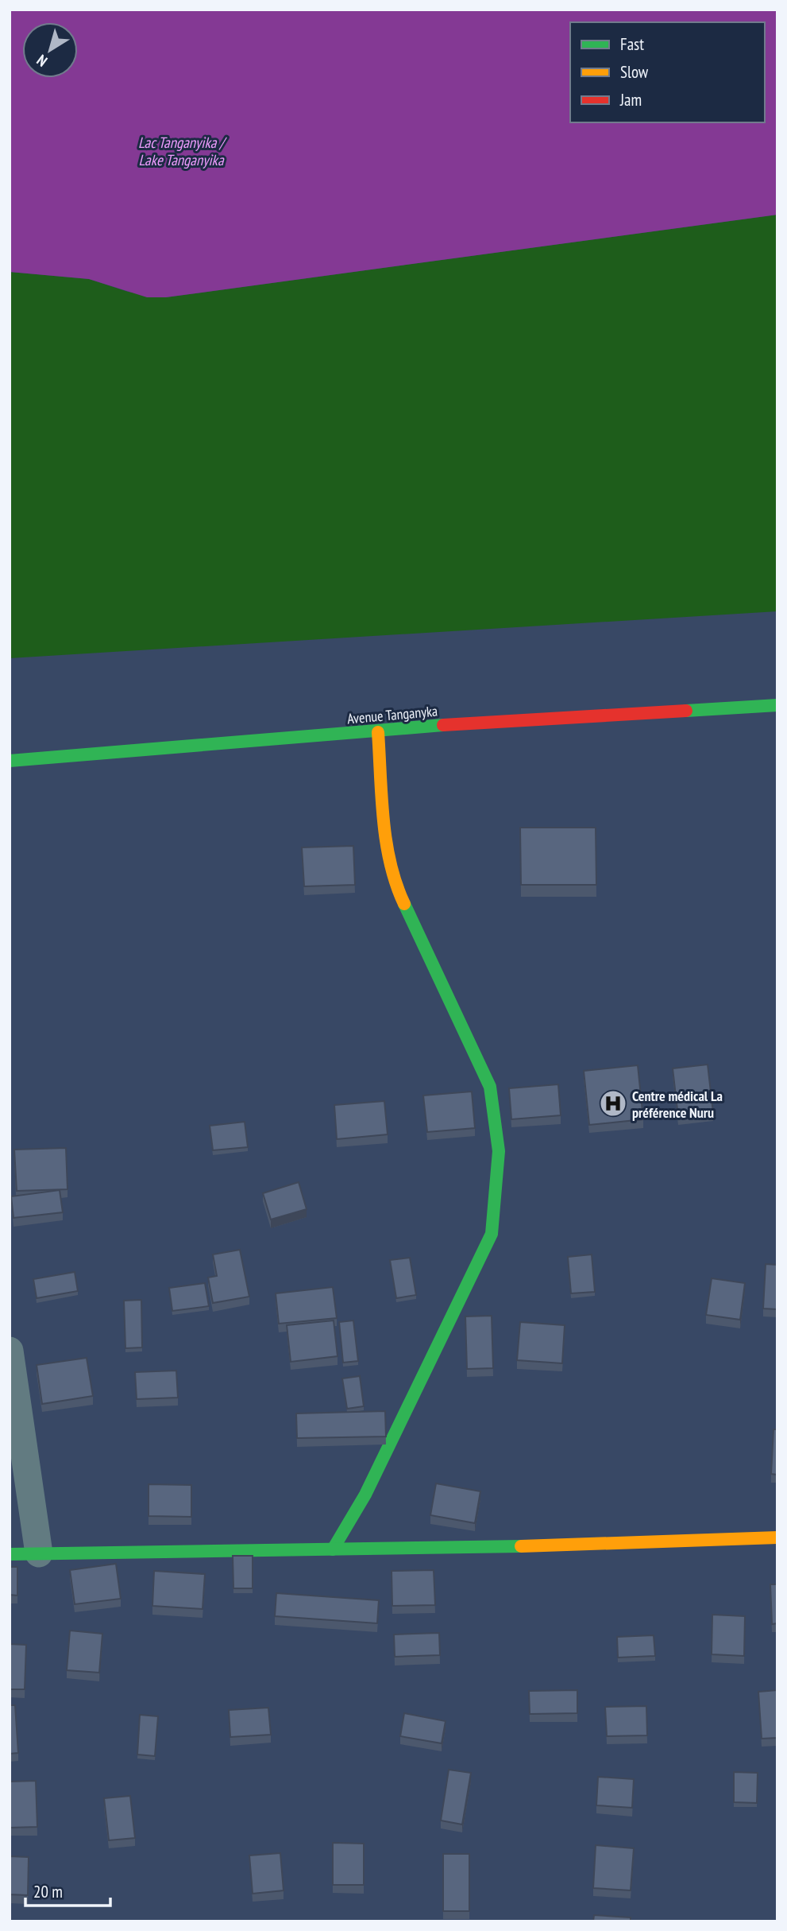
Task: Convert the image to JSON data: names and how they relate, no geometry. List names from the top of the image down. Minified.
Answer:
{"streets":{"street":["Avenue Tanganyka"]},"water":["Lac Tanganyika / Lake Tanganyika"],"places":{"hospital":["Centre médical La préférence Nuru"]},"legend":["Fast","Slow","Jam"],"scale_bar":"20 m","north":"bottom left"}
